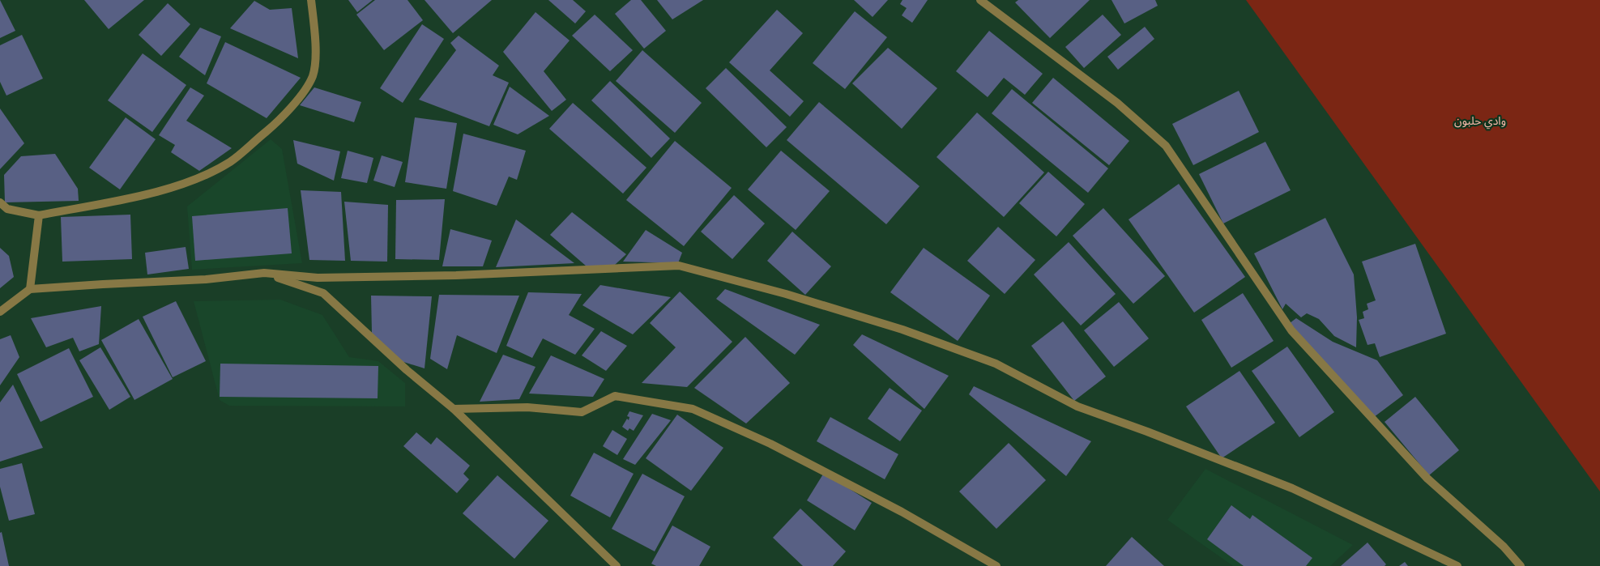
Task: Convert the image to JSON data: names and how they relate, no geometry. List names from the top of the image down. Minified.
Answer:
{"parks":["وادي حلبون"]}
